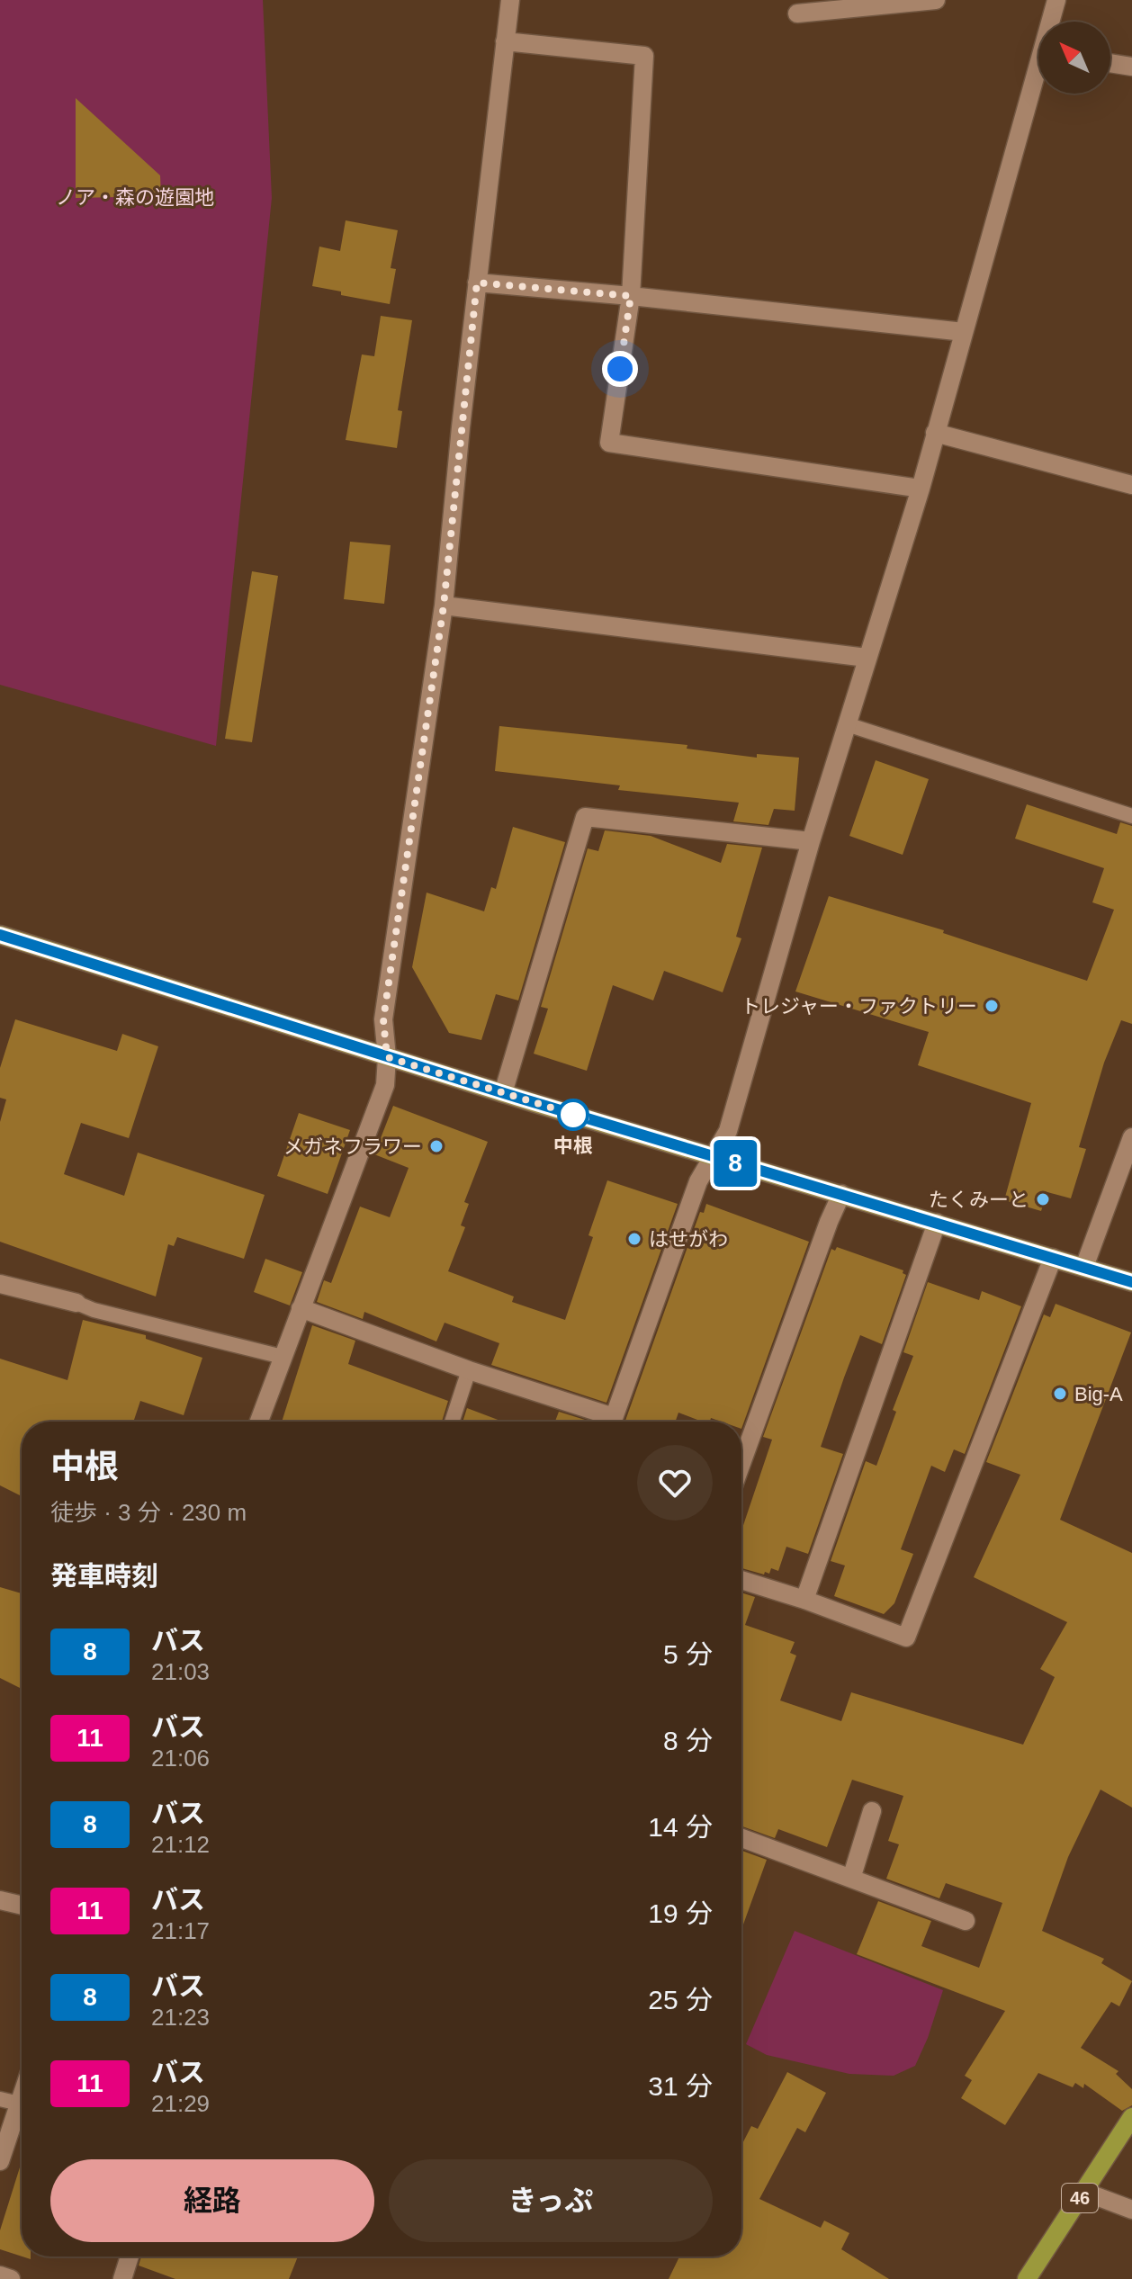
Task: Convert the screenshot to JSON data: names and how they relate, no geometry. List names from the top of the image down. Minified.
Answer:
{"streets":{"main road":["46"]},"parks":["ノア・森の遊園地"],"places":["トレジャー・ファクトリー","中根","メガネフラワー","たくみーと","はせがわ","Big-A"],"lines":["bus line 8"],"north":"top left","page":{"on_map":"8","heading":[["中根","徒歩 · 3 分 · 230 m"],"発車時刻"],"list":[{"mark":"8","name":"バス","note":"21:03","value":"5 分"},{"mark":"11","name":"バス","note":"21:06","value":"8 分"},{"mark":"8","name":"バス","note":"21:12","value":"14 分"},{"mark":"11","name":"バス","note":"21:17","value":"19 分"},{"mark":"8","name":"バス","note":"21:23","value":"25 分"},{"mark":"11","name":"バス","note":"21:29","value":"31 分"}],"buttons":["経路","きっぷ"]}}
